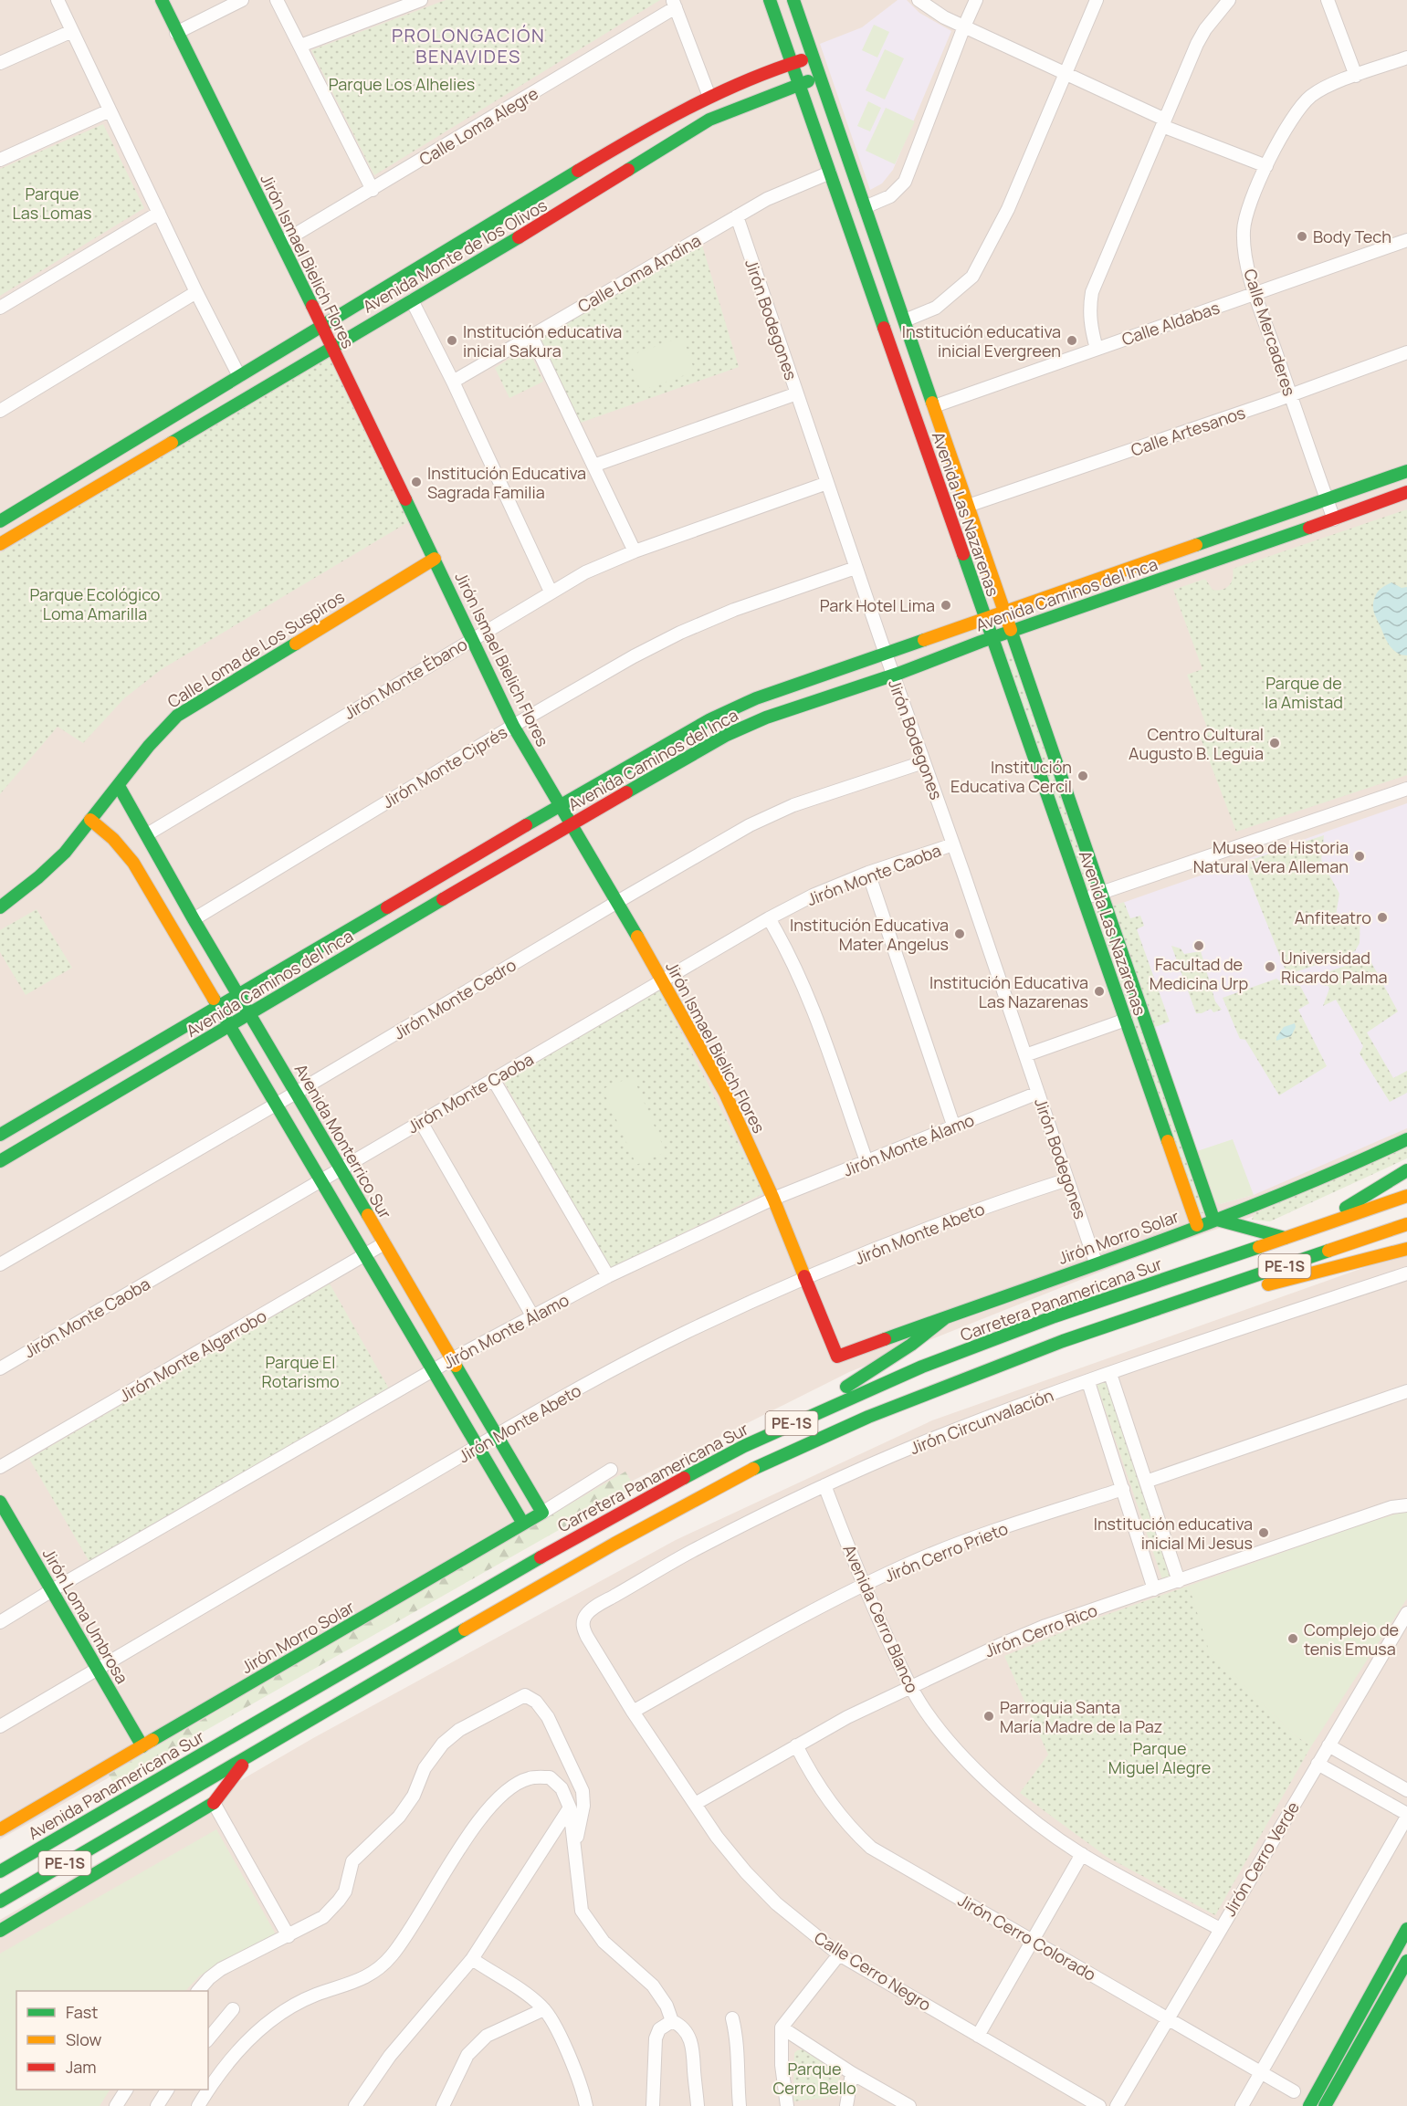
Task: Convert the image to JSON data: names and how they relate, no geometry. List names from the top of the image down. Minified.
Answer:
{"streets":{"main road":["Avenida Monte de los Olivos","Jirón Ismael Bielich Flores","Avenida Las Nazarenas","Avenida Caminos del Inca","Calle Loma de Los Suspiros","Avenida Monterrico Sur","Jirón Morro Solar","PE-1S","Carretera Panamericana Sur","Jirón Loma Umbrosa","Avenida Panamericana Sur"],"street":["Calle Loma Alegre","Calle Loma Andina","Jirón Bodegones","Calle Aldabas","Calle Mercaderes","Calle Artesanos","Jirón Monte Ébano","Jirón Monte Ciprés","Jirón Monte Caoba","Jirón Monte Cedro","Jirón Monte Álamo","Jirón Monte Abeto","Jirón Monte Algarrobo","Jirón Circunvalación","Jirón Cerro Prieto","Avenida Cerro Blanco","Jirón Cerro Rico","Jirón Cerro Verde","Jirón Cerro Colorado","Calle Cerro Negro"]},"crossings":[["Calle Loma Alegre","Jirón Ismael Bielich Flores"],["Avenida Monte de los Olivos","Jirón Ismael Bielich Flores"],["Avenida Monte de los Olivos","Avenida Las Nazarenas"],["Jirón Ismael Bielich Flores","Avenida Caminos del Inca"],["Jirón Ismael Bielich Flores","Calle Loma de Los Suspiros"],["Jirón Ismael Bielich Flores","Jirón Monte Ébano"],["Jirón Ismael Bielich Flores","Jirón Monte Ciprés"],["Jirón Ismael Bielich Flores","Jirón Monte Caoba"],["Jirón Ismael Bielich Flores","Jirón Monte Cedro"],["Jirón Ismael Bielich Flores","Jirón Monte Álamo"],["Jirón Ismael Bielich Flores","Jirón Monte Abeto"],["Jirón Ismael Bielich Flores","Jirón Morro Solar"],["Calle Loma Andina","Jirón Bodegones"],["Calle Loma Andina","Avenida Las Nazarenas"],["Jirón Bodegones","Avenida Caminos del Inca"],["Jirón Bodegones","Jirón Monte Ébano"],["Jirón Bodegones","Jirón Monte Ciprés"],["Jirón Bodegones","Jirón Monte Caoba"],["Jirón Bodegones","Jirón Monte Cedro"],["Jirón Bodegones","Jirón Monte Álamo"],["Jirón Bodegones","Jirón Monte Abeto"],["Jirón Bodegones","Jirón Morro Solar"],["Calle Aldabas","Calle Mercaderes"],["Calle Aldabas","Avenida Las Nazarenas"],["Calle Mercaderes","Calle Artesanos"],["Calle Mercaderes","Avenida Caminos del Inca"],["Calle Artesanos","Avenida Las Nazarenas"],["Avenida Las Nazarenas","Avenida Caminos del Inca"],["Avenida Las Nazarenas","Jirón Morro Solar"],["Avenida Caminos del Inca","Avenida Monterrico Sur"],["Calle Loma de Los Suspiros","Avenida Monterrico Sur"],["Jirón Monte Ébano","Avenida Monterrico Sur"],["Jirón Monte Ciprés","Avenida Monterrico Sur"],["Jirón Monte Caoba","Avenida Monterrico Sur"],["Jirón Monte Cedro","Avenida Monterrico Sur"],["Avenida Monterrico Sur","Jirón Monte Álamo"],["Avenida Monterrico Sur","Jirón Monte Abeto"],["Avenida Monterrico Sur","Jirón Morro Solar"],["Avenida Monterrico Sur","Jirón Monte Algarrobo"],["Jirón Monte Álamo","Jirón Loma Umbrosa"],["Jirón Monte Abeto","Jirón Loma Umbrosa"],["Jirón Morro Solar","Jirón Loma Umbrosa"],["Carretera Panamericana Sur","Avenida Panamericana Sur"],["Jirón Circunvalación","Avenida Cerro Blanco"],["Jirón Circunvalación","Calle Cerro Negro"],["Jirón Cerro Prieto","Avenida Cerro Blanco"],["Jirón Cerro Prieto","Calle Cerro Negro"],["Avenida Cerro Blanco","Jirón Cerro Rico"],["Avenida Cerro Blanco","Jirón Cerro Verde"],["Jirón Cerro Rico","Jirón Cerro Colorado"],["Jirón Cerro Rico","Calle Cerro Negro"],["Jirón Cerro Verde","Jirón Cerro Colorado"]],"districts":["PROLONGACIÓN BENAVIDES"],"parks":["Parque Los Alhelies","Parque Las Lomas","Parque Ecológico Loma Amarilla","Parque de la Amistad","Parque El Rotarismo","Parque Miguel Alegre","Parque Cerro Bello"],"places":["Body Tech","Institución educativa inicial Sakura","Institución educativa inicial Evergreen","Institución Educativa Sagrada Familia","Park Hotel Lima","Centro Cultural Augusto B. Leguia","Institución Educativa Cercil","Museo de Historia Natural Vera Alleman","Anfiteatro","Institución Educativa Mater Angelus","Facultad de Medicina Urp","Universidad Ricardo Palma","Institución Educativa Las Nazarenas","Institución educativa inicial Mi Jesus","Complejo de tenis Emusa","Parroquia Santa María Madre de la Paz"],"legend":["Fast","Slow","Jam"]}
